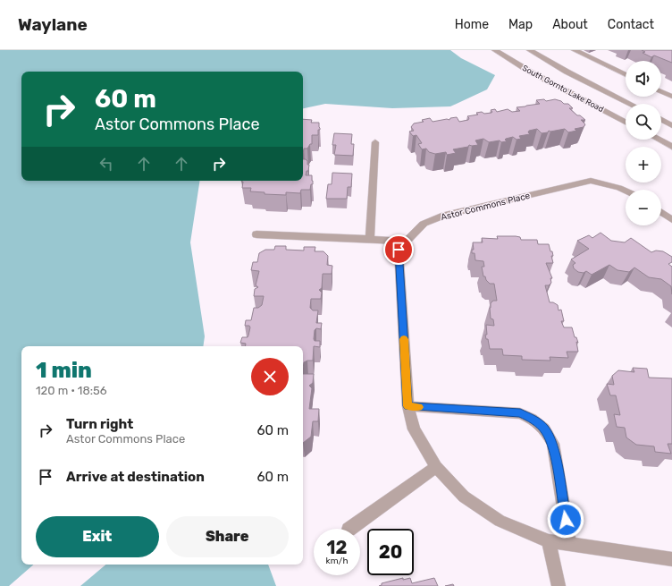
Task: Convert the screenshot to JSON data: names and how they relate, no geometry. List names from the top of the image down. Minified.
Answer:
{"streets":{"street":["South Gornto Lake Road","Astor Commons Place"]},"page":{"header":"Waylane","nav":["Home","Map","About","Contact"],"map_buttons":["+","−"],"turn":["60 m","Astor Commons Place"],"heading":["1 min","120 m · 18:56"],"list":[{"name":"Turn right","note":"Astor Commons Place","value":"60 m"},{"name":"Arrive at destination","value":"60 m"}],"buttons":["Exit","Share"],"speed":"12 km/h","limit":"20"}}
